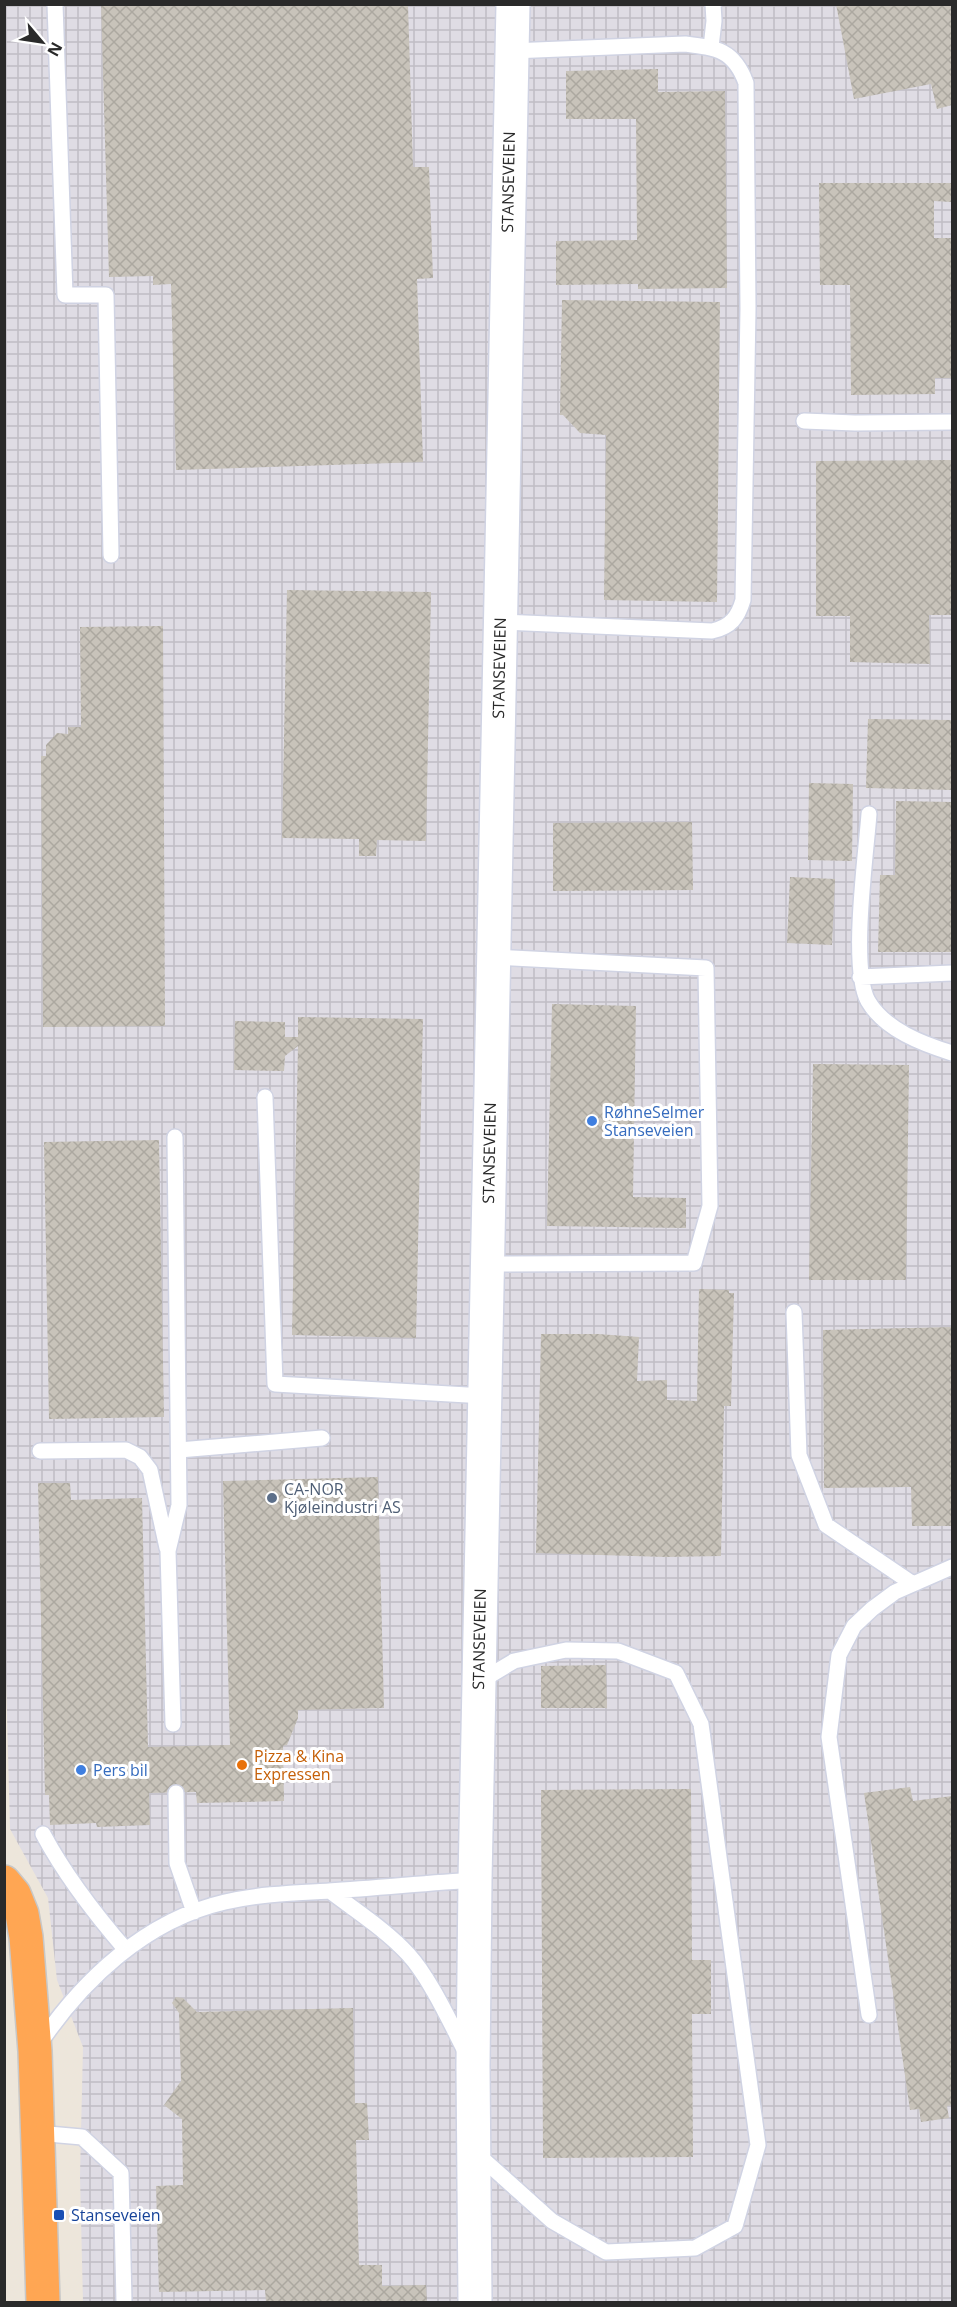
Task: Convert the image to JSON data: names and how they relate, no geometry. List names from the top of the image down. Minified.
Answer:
{"streets":{"street":["STANSEVEIEN"]},"places":{"other":["RøhneSelmer Stanseveien","CA-NOR Kjøleindustri AS","Pizza & Kina Expressen","Pers bil"],"transit":["Stanseveien"]},"north":"bottom right"}
